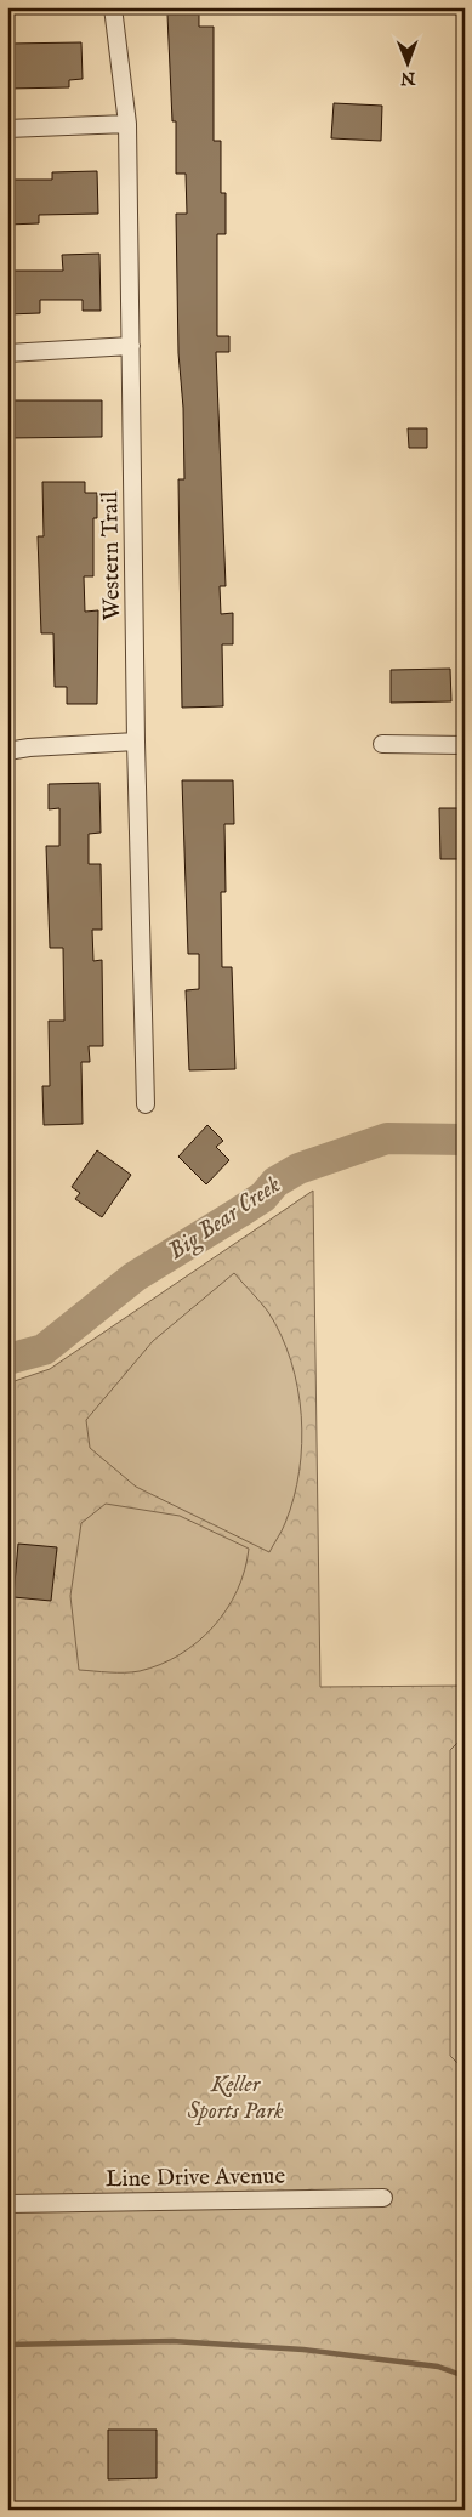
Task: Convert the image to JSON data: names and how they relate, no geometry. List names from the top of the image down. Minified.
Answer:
{"streets":{"street":["Western Trail","Line Drive Avenue"]},"water":["Big Bear Creek"],"parks":["Keller Sports Park"],"north":"bottom"}
